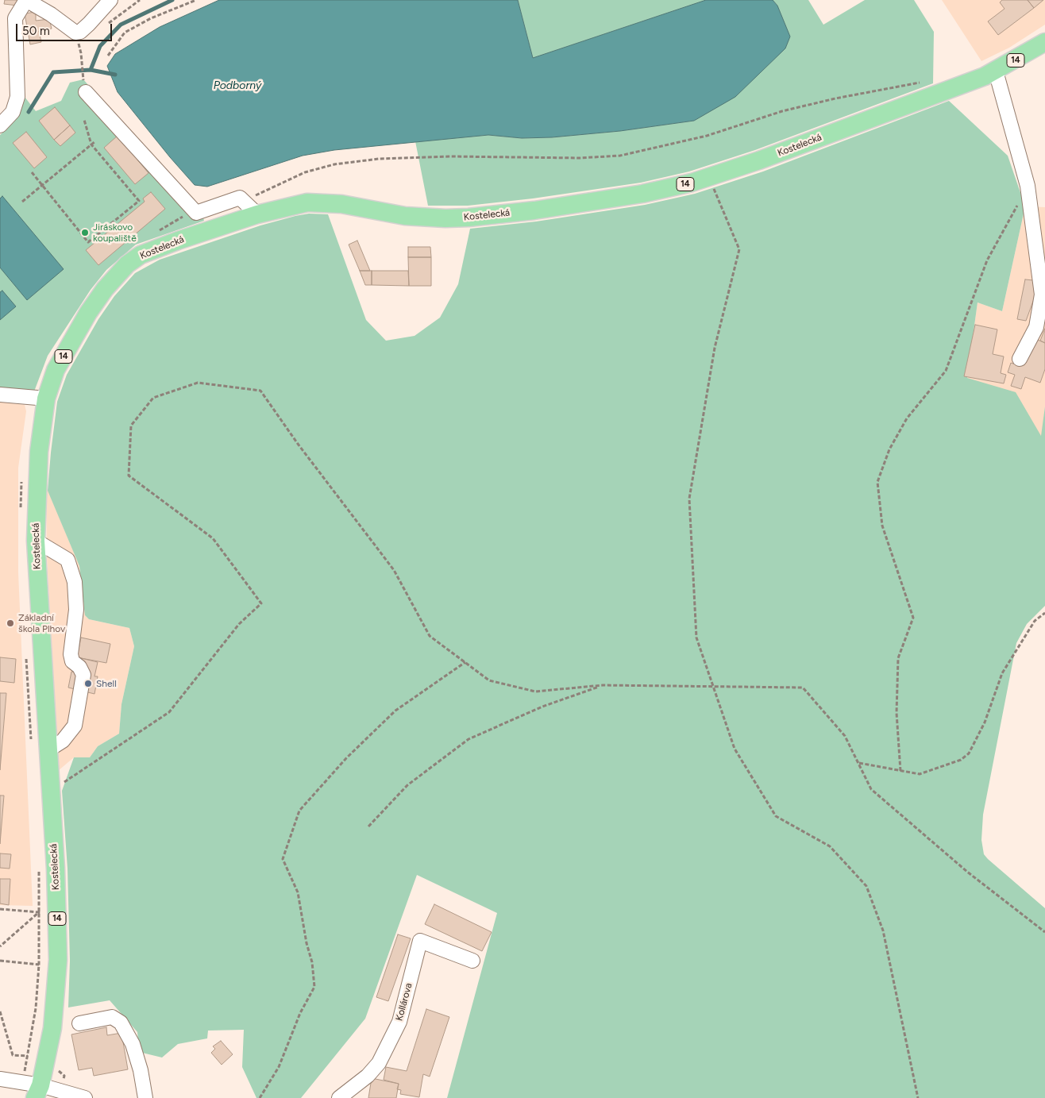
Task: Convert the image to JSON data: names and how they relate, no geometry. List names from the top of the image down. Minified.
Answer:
{"streets":{"main road":["14","Kostelecká"],"street":["Kollárova"]},"crossings":[["14","Kostelecká"]],"water":["Podborný"],"places":["Jiráskovo koupaliště","Základní škola Plhov","Shell"],"scale_bar":"50 m"}
